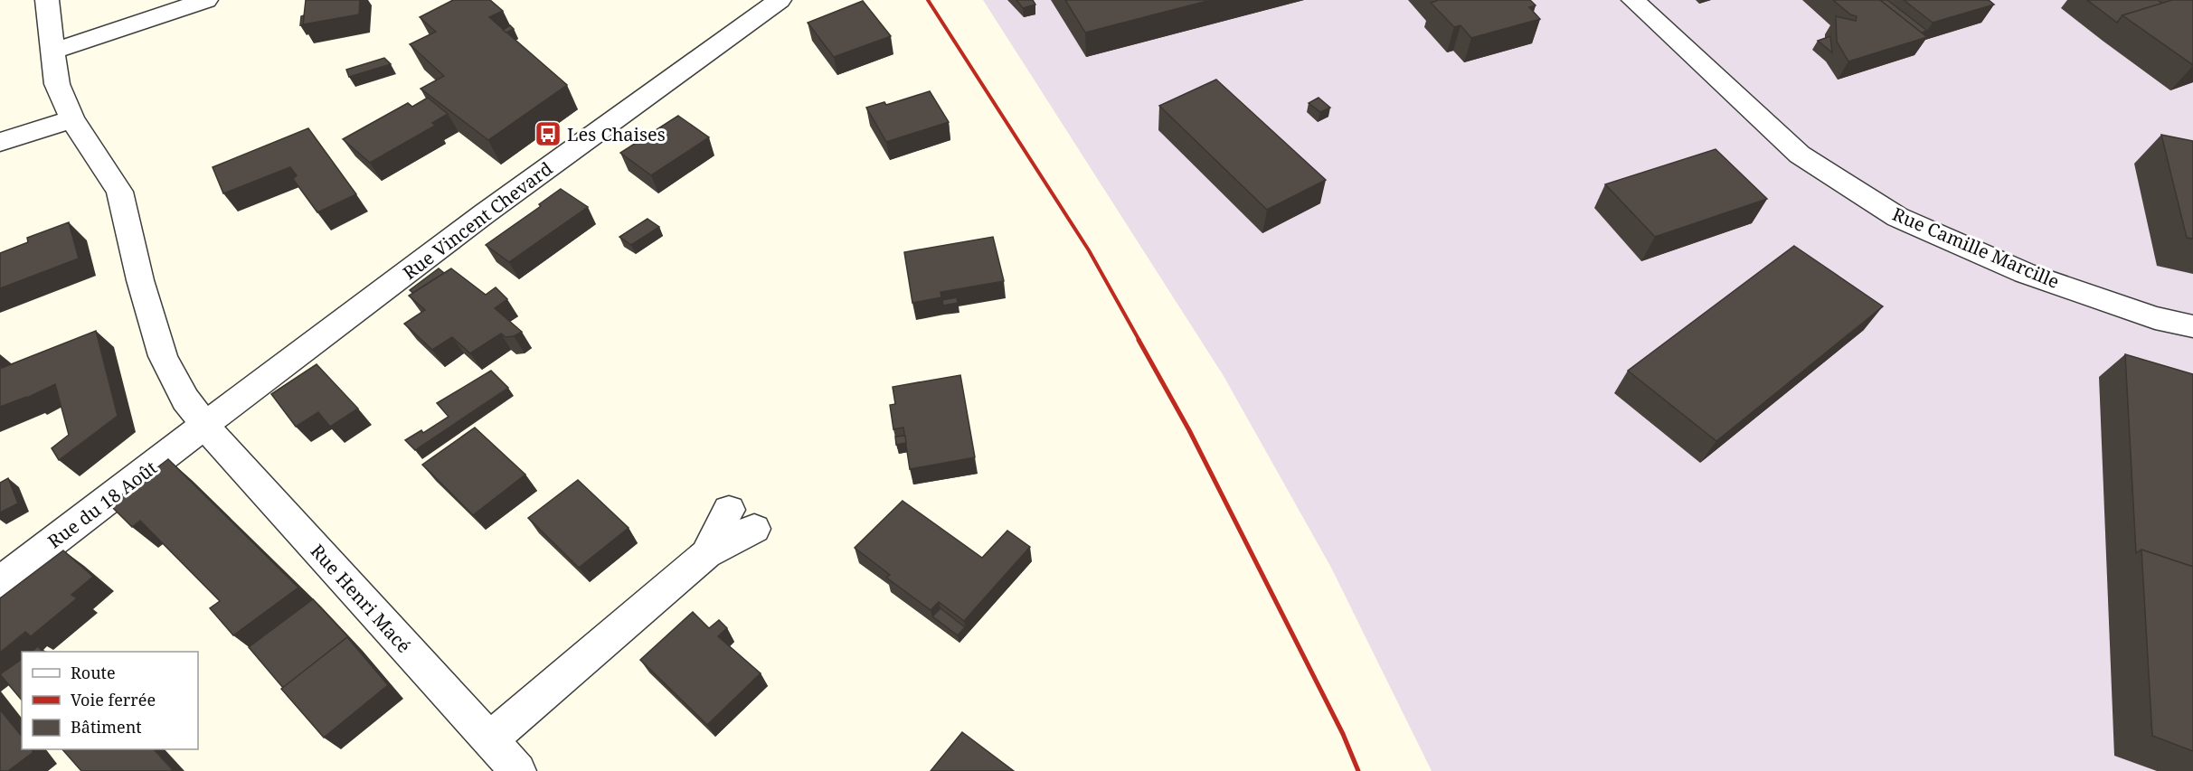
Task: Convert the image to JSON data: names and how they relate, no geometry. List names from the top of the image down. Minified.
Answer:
{"streets":{"street":["Rue Vincent Chevard","Rue Camille Marcille","Rue du 18 Août","Rue Henri Macé"]},"crossings":[["Rue Vincent Chevard","Rue du 18 Août"],["Rue Vincent Chevard","Rue Henri Macé"],["Rue du 18 Août","Rue Henri Macé"]],"places":{"bus stop":["Les Chaises"]},"legend":["Route","Voie ferrée","Bâtiment"]}
